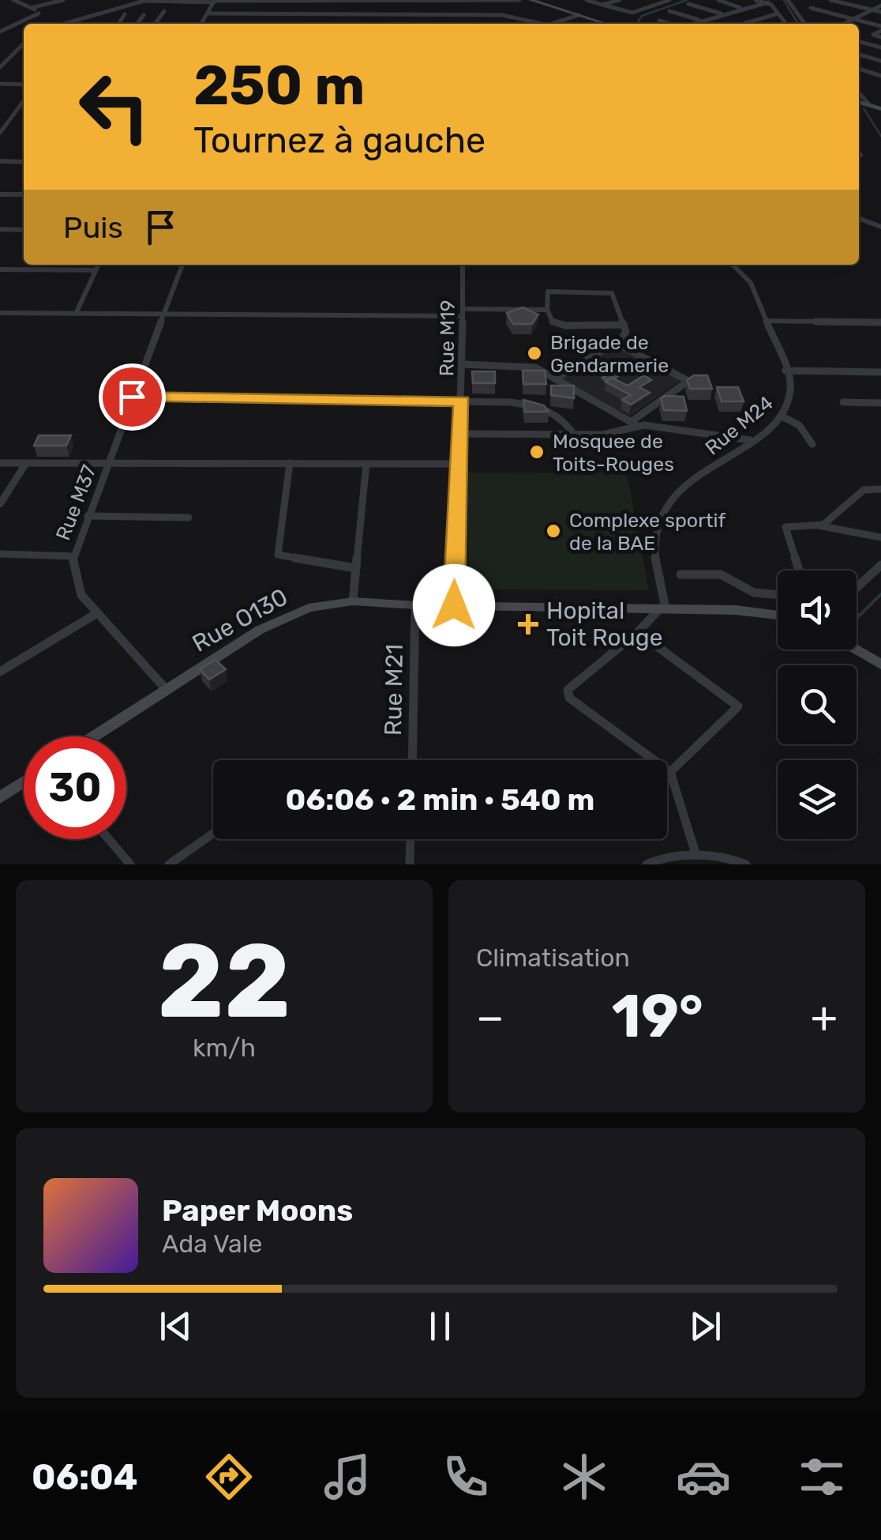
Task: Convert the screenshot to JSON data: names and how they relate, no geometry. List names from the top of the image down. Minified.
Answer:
{"streets":{"street":["Rue M19","Rue M24","Rue M37","Rue O130","Rue M21"]},"crossings":[["Rue M19","Rue O130"],["Rue M24","Rue O130"],["Rue M37","Rue O130"],["Rue O130","Rue M21"]],"places":{"other":["Brigade de Gendarmerie","Mosquee de Toits-Rouges","Complexe sportif de la BAE"],"health":["Hopital Toit Rouge"]},"page":{"turn":["250 m","Tournez à gauche"],"then":"Puis","limit":"30","trip":"06:06 · 2 min · 540 m","tile":[["22","km/h"],"Climatisation"],"heat":["−","19°","+"],"song":["Paper Moons","Ada Vale"],"tabs":"06:04"}}
